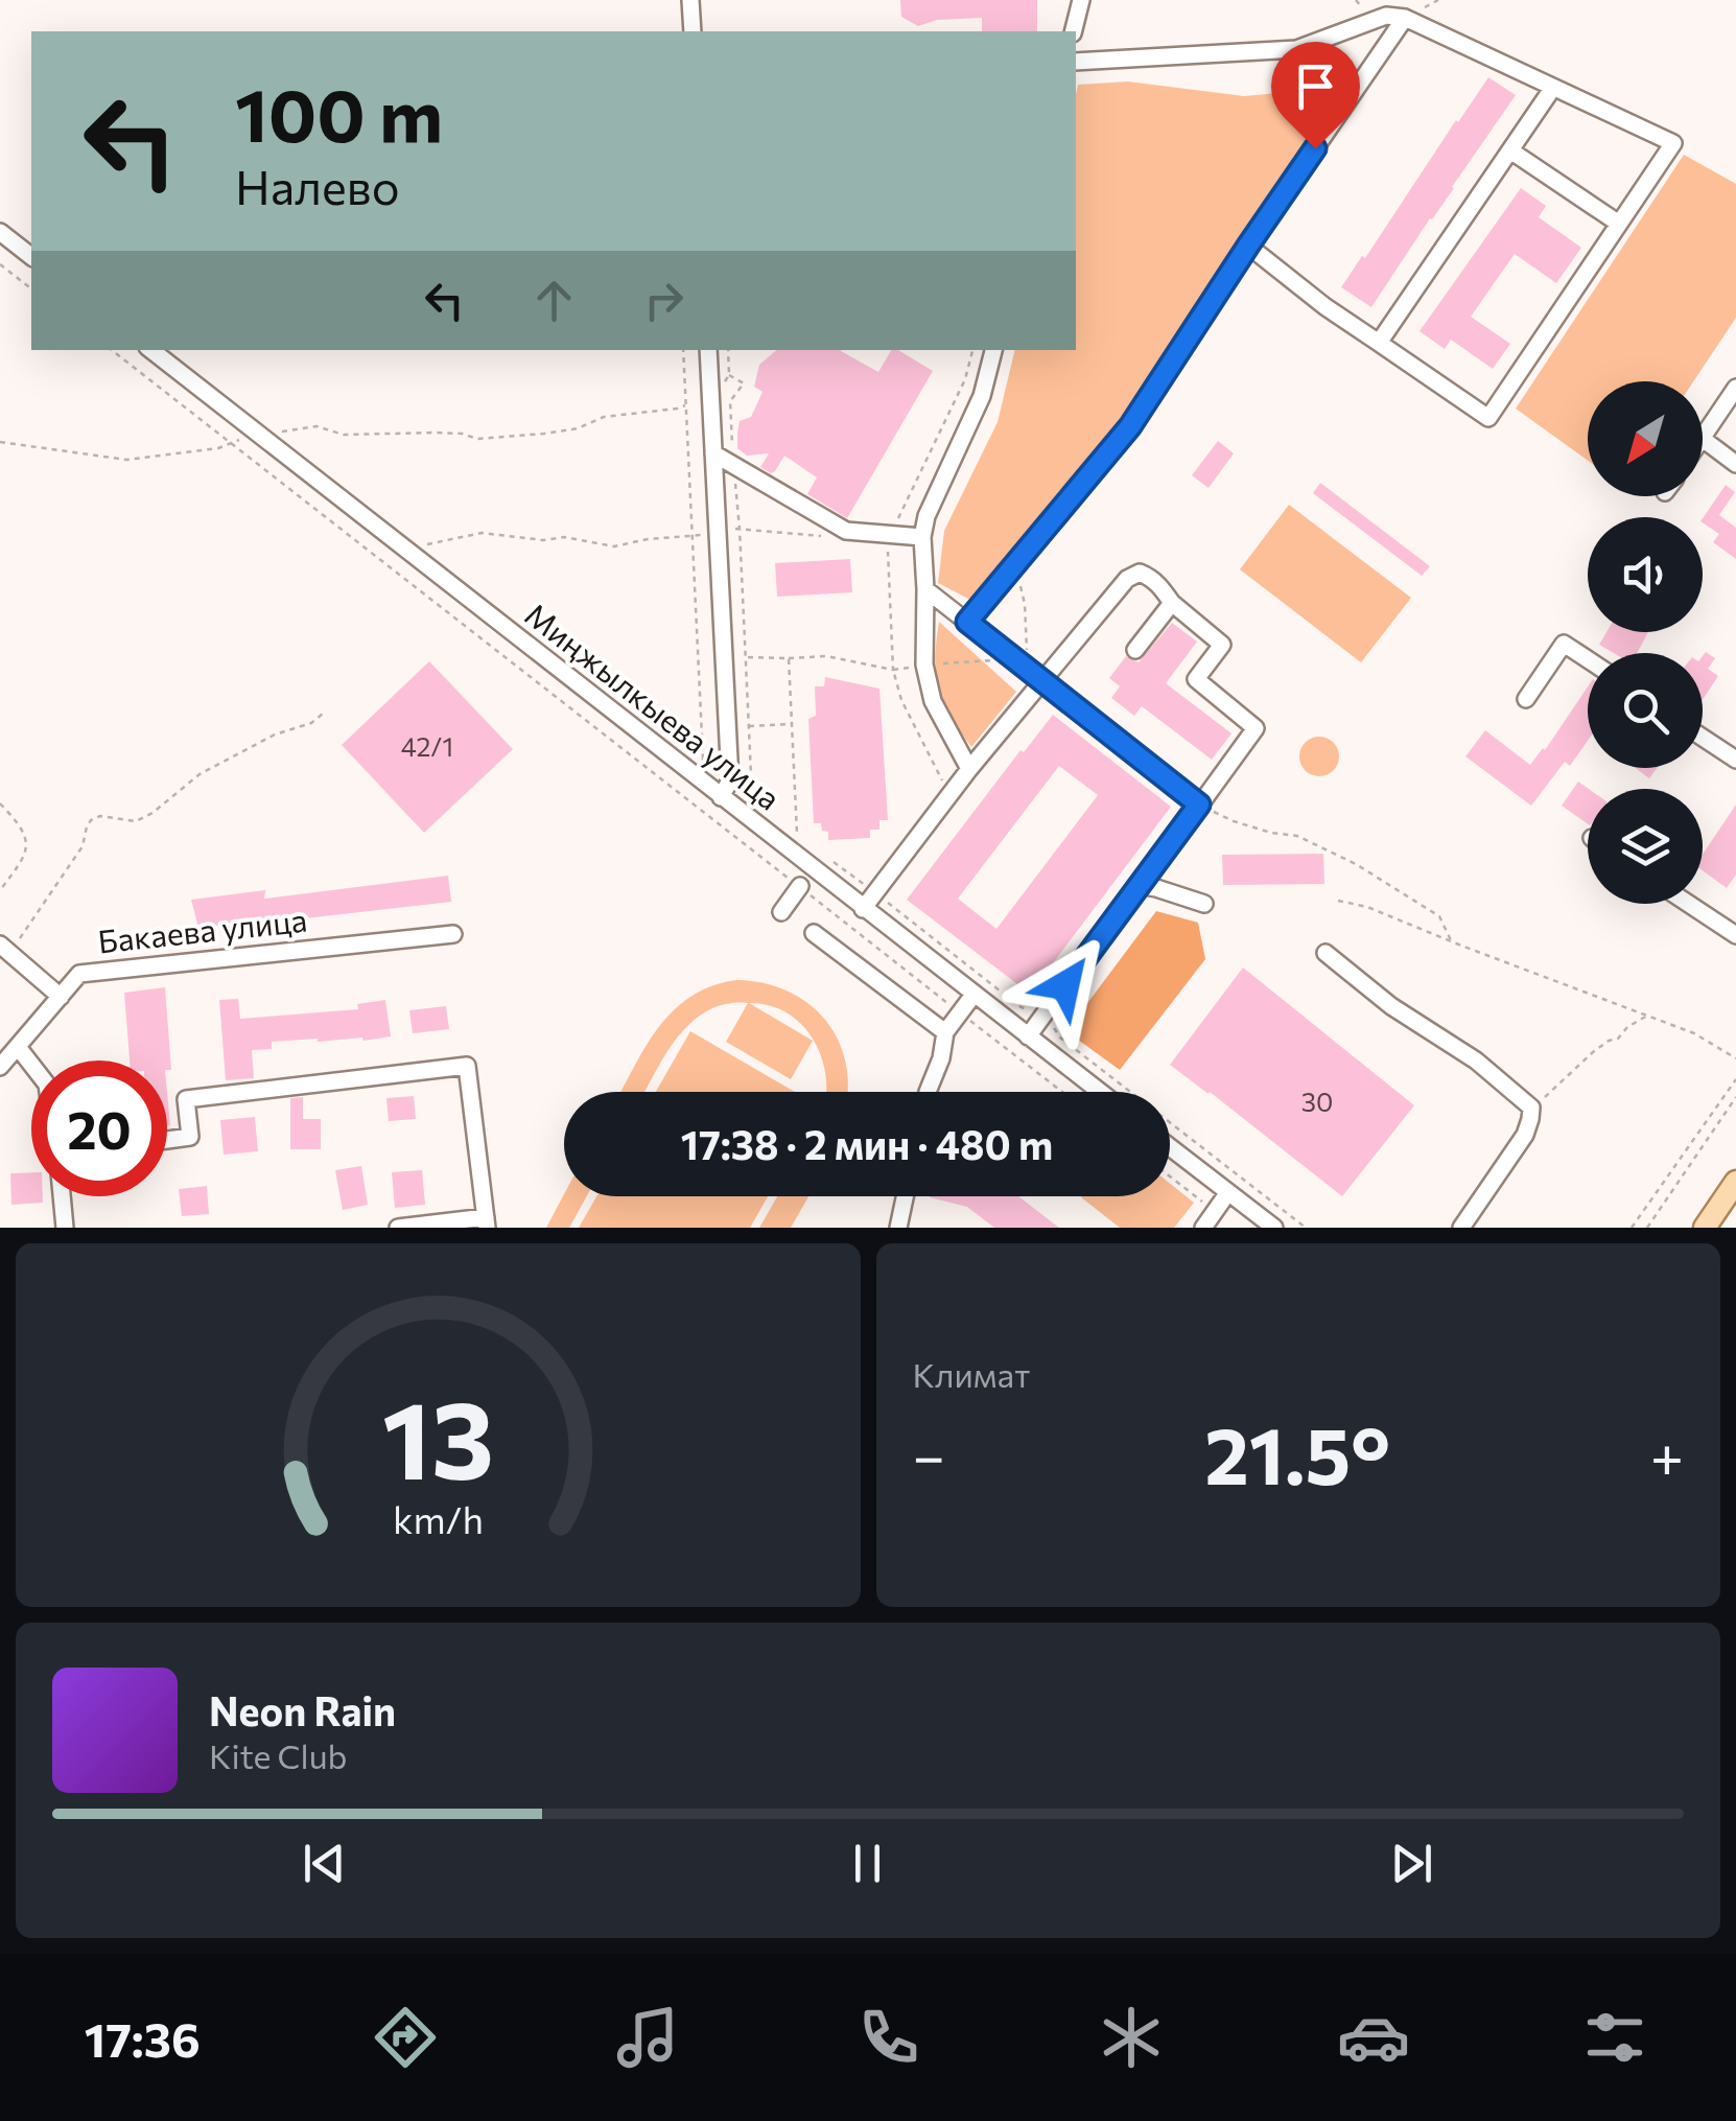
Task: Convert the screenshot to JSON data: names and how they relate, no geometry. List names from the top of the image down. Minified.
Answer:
{"streets":{"street":["Миңжылкыева улица","Бакаева улица"]},"house_numbers":["42/1","30"],"north":"bottom left","page":{"turn":["100 m","Налево"],"limit":"20","trip":"17:38 · 2 мин · 480 m","tile":"Климат","heat":["−","21.5°","+"],"song":["Neon Rain","Kite Club"],"tabs":"17:36","gauge":["13","km/h"]}}
